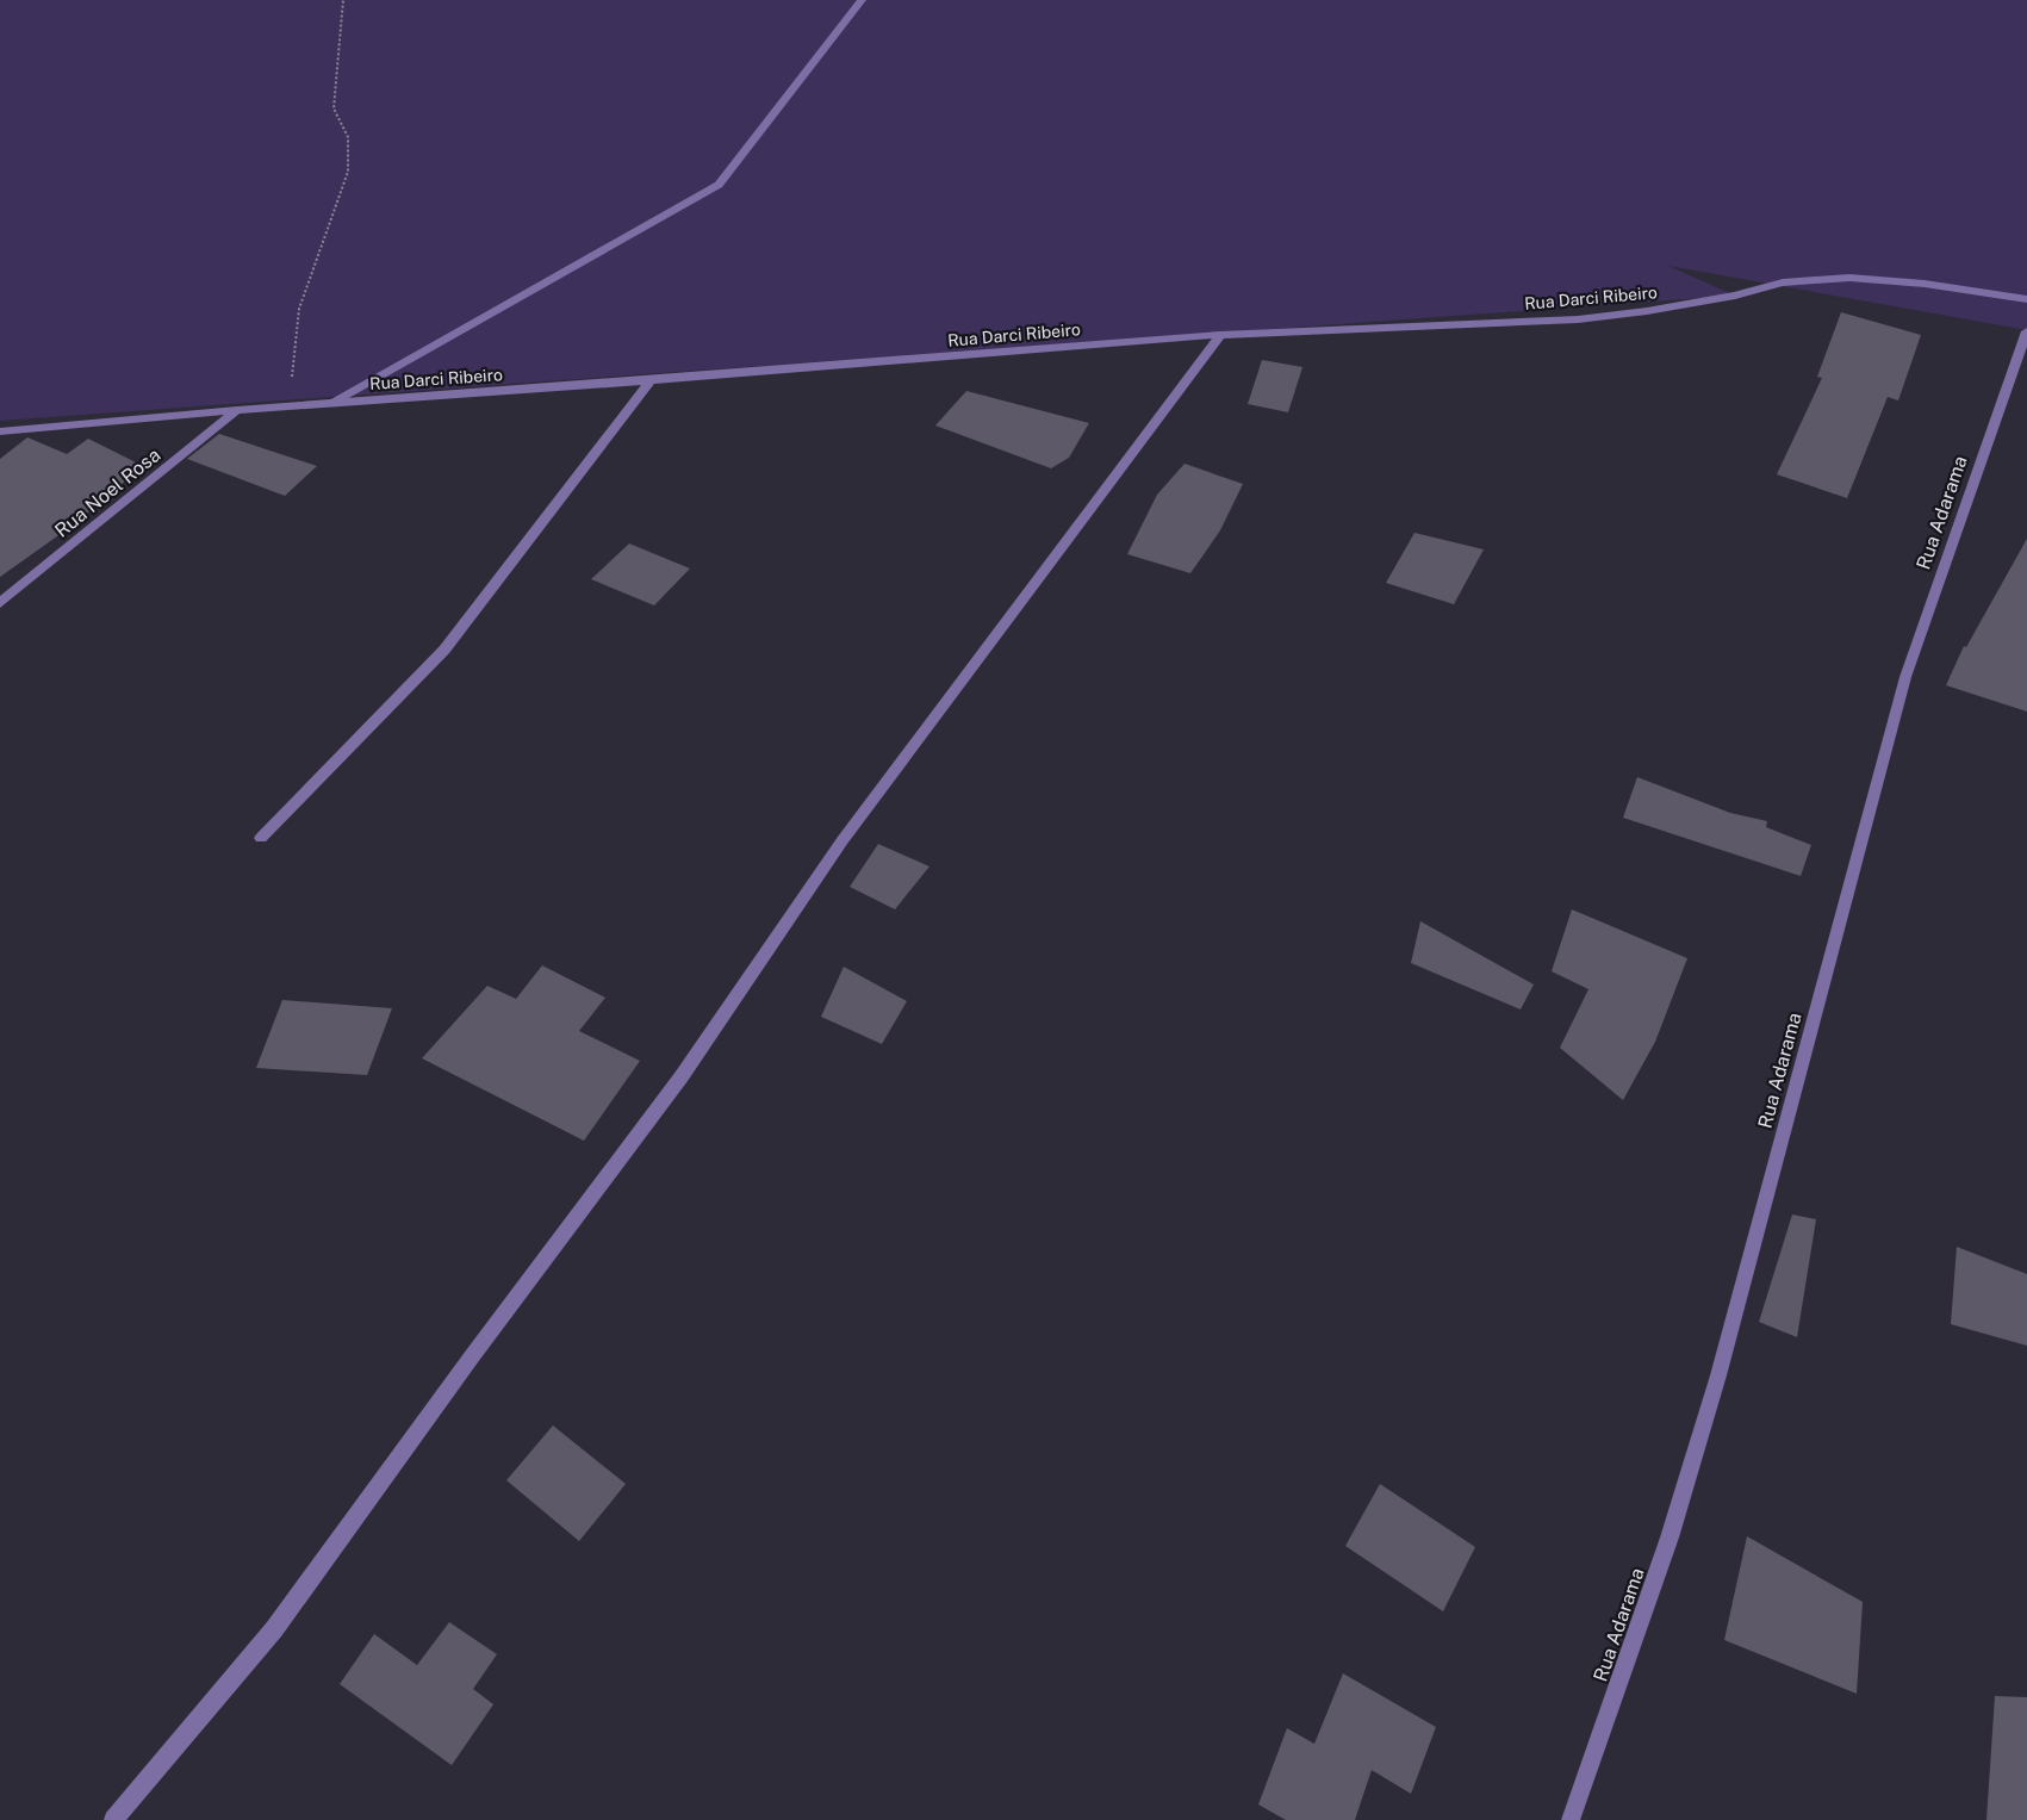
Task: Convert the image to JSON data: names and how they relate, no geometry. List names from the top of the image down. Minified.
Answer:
{"streets":{"street":["Rua Darci Ribeiro","Rua Noel Rosa","Rua Adarama"]},"crossings":[["Rua Darci Ribeiro","Rua Noel Rosa"]]}
